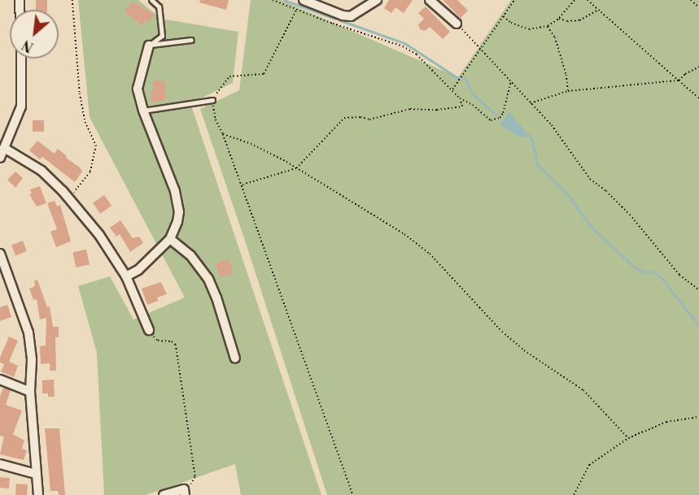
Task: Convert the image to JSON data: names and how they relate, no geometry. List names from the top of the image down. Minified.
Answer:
{"north":"bottom left"}
